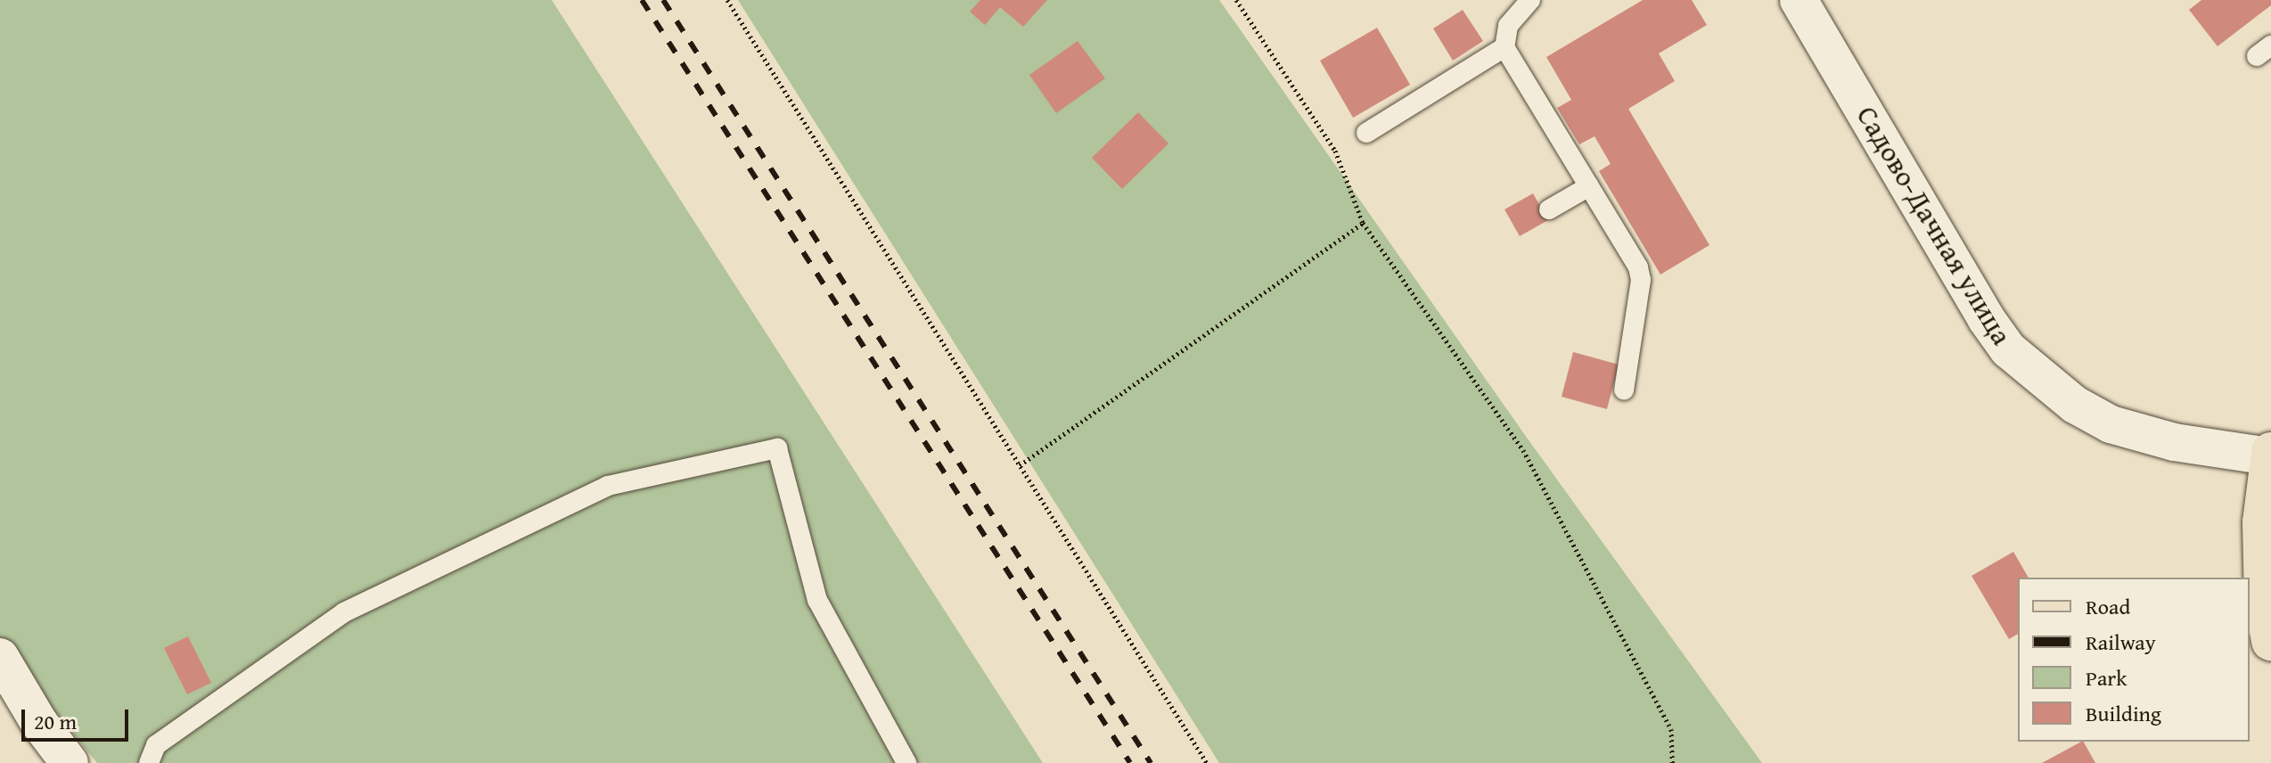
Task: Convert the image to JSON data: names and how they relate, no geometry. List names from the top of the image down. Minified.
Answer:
{"streets":{"street":["Садово-Дачная улица"]},"legend":["Road","Railway","Park","Building"],"scale_bar":"20 m"}
